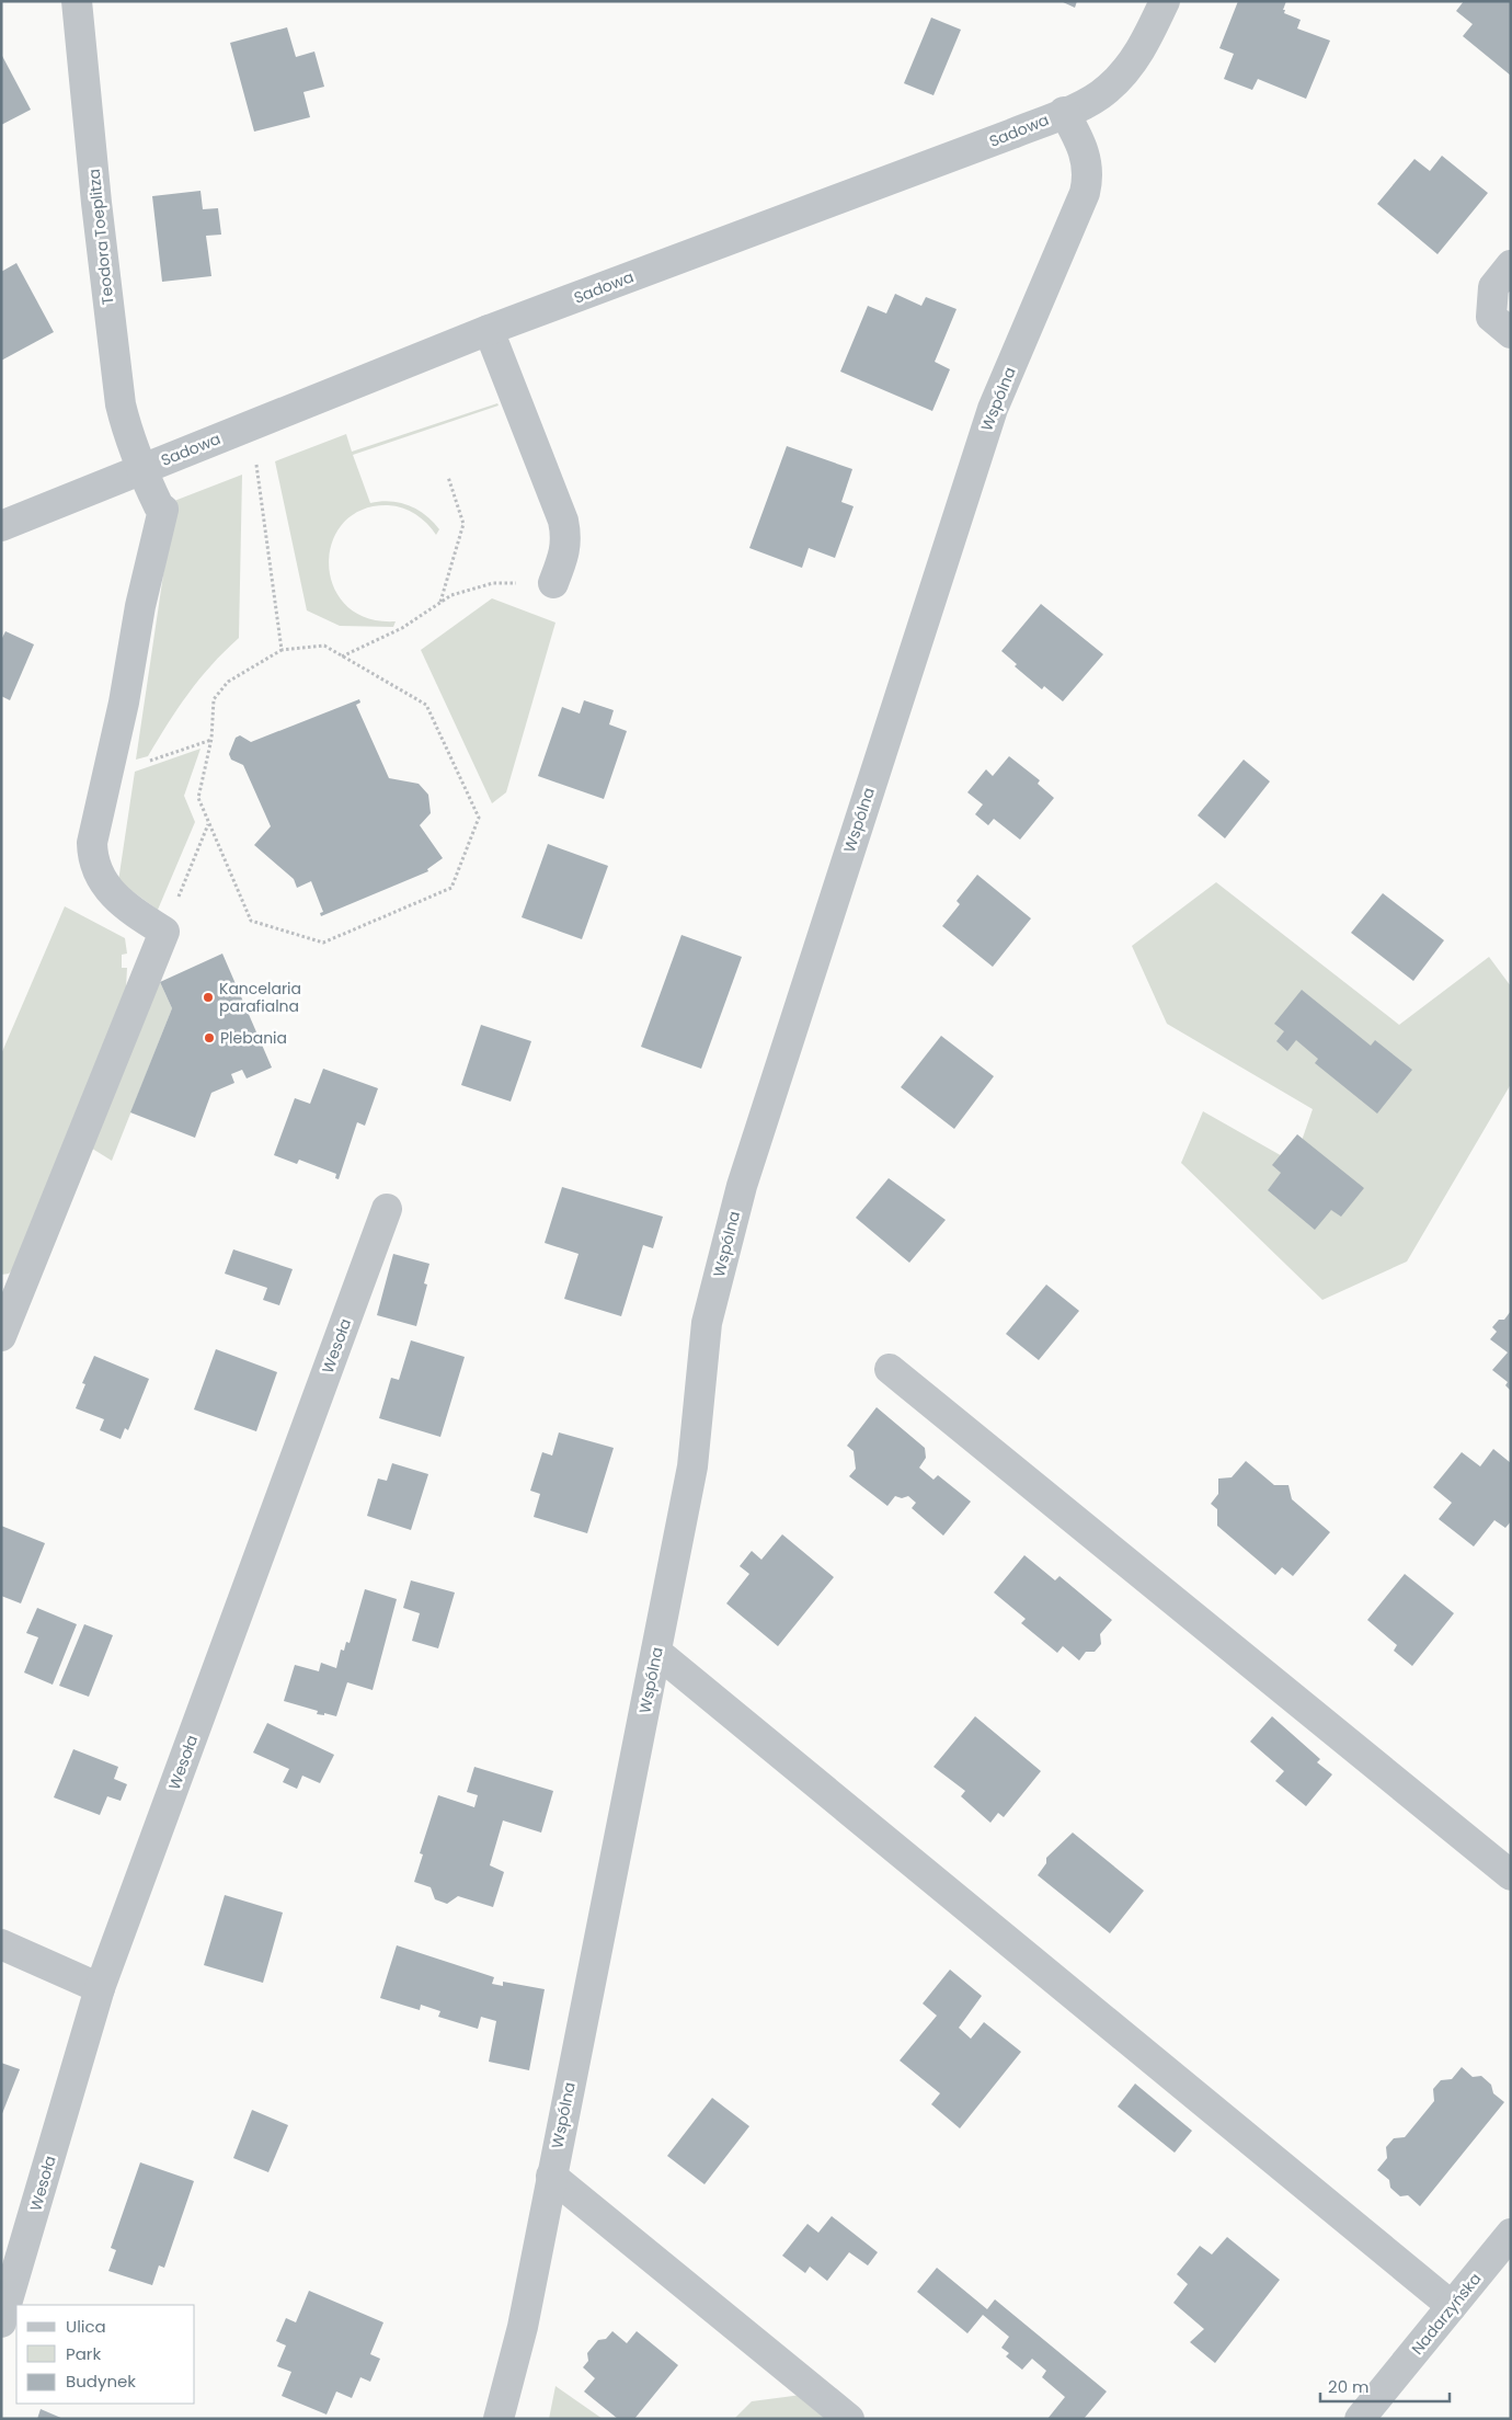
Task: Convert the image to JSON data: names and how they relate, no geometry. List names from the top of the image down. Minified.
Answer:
{"streets":{"street":["Sadowa","Teodora Toeplitza","Wspólna","Wesoła","Nadarzyńska"]},"crossings":[["Sadowa","Teodora Toeplitza"],["Sadowa","Wspólna"]],"places":["Kancelaria parafialna","Plebania"],"legend":["Ulica","Park","Budynek"],"scale_bar":"20 m"}
